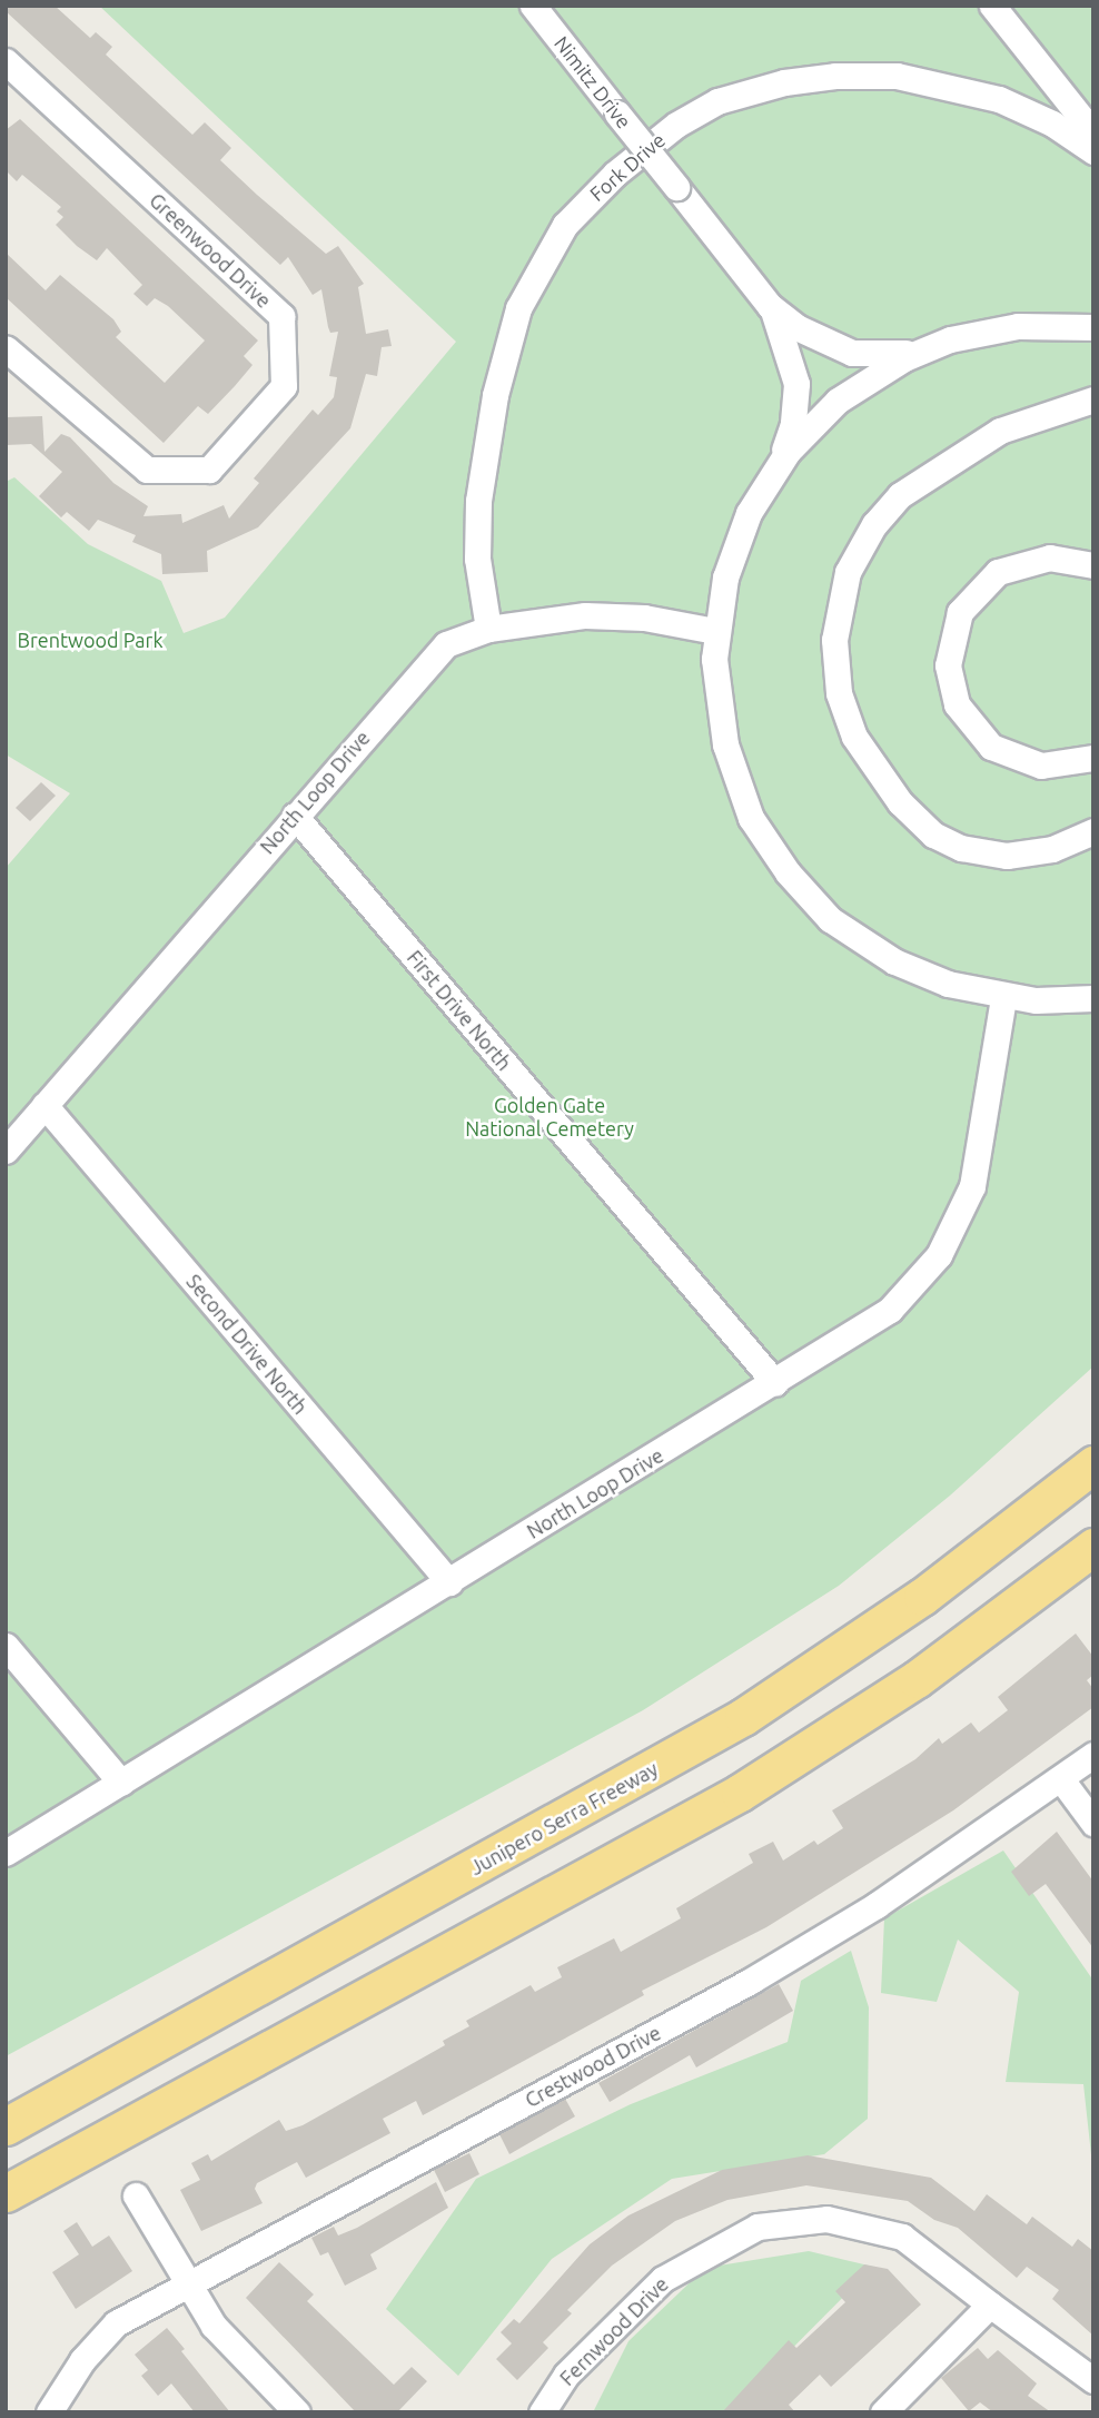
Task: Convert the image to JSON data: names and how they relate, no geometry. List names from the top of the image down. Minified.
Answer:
{"streets":{"highway":["Junipero Serra Freeway"],"street":["Nimitz Drive","Fork Drive","Greenwood Drive","North Loop Drive","First Drive North","Second Drive North","Crestwood Drive","Fernwood Drive"]},"crossings":[["Fork Drive","North Loop Drive"],["North Loop Drive","First Drive North"],["North Loop Drive","Second Drive North"]],"parks":["Brentwood Park","Golden Gate National Cemetery"]}
